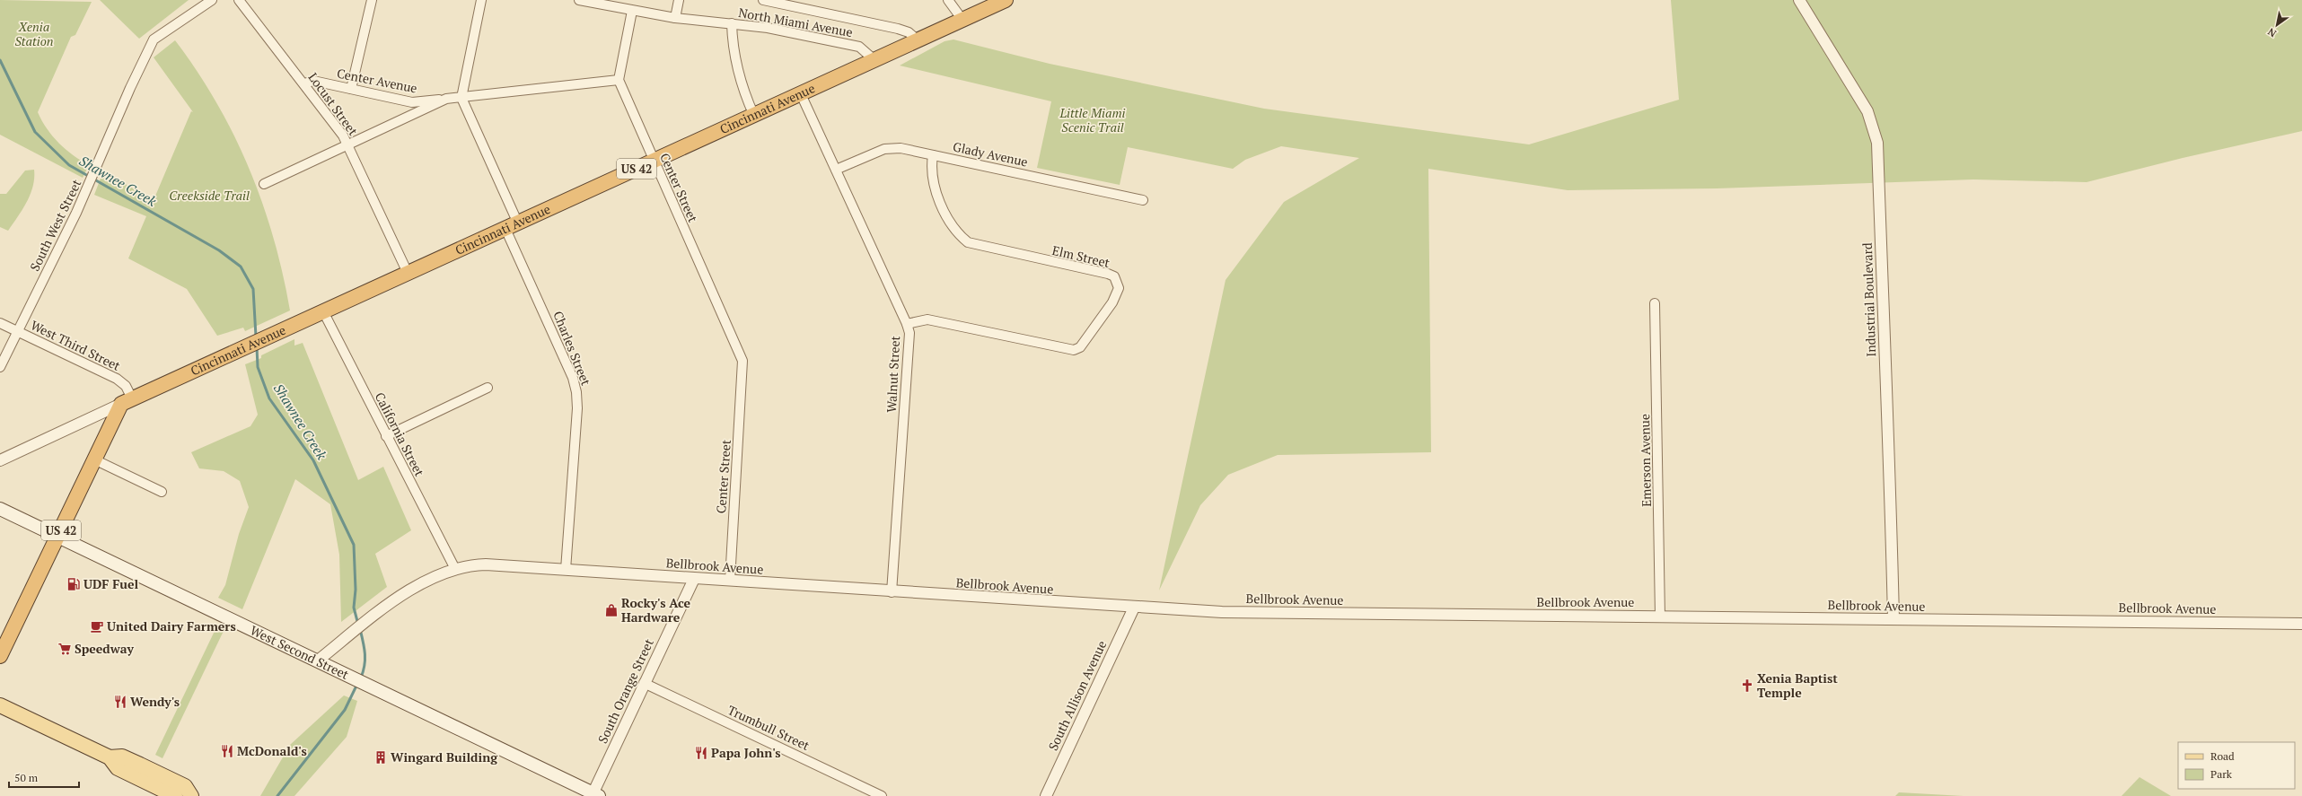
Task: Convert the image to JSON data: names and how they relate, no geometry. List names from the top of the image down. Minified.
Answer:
{"streets":{"highway":["Cincinnati Avenue","US 42"],"main road":["West Second Street"],"street":["North Miami Avenue","Center Avenue","Locust Street","Glady Avenue","Center Street","South West Street","Elm Street","Industrial Boulevard","West Third Street","Charles Street","Walnut Street","California Street","Emerson Avenue","Bellbrook Avenue","South Orange Street","South Allison Avenue","Trumbull Street"]},"crossings":[["North Miami Avenue","Cincinnati Avenue"],["Center Avenue","Locust Street"],["Locust Street","Cincinnati Avenue"],["Cincinnati Avenue","US 42"],["Cincinnati Avenue","Center Street"],["Cincinnati Avenue","West Third Street"],["Cincinnati Avenue","Charles Street"],["Cincinnati Avenue","Walnut Street"],["Cincinnati Avenue","California Street"],["Glady Avenue","Elm Street"],["Glady Avenue","Walnut Street"],["US 42","West Third Street"],["US 42","West Second Street"],["Center Street","Bellbrook Avenue"],["South West Street","West Third Street"],["Elm Street","Walnut Street"],["Industrial Boulevard","Bellbrook Avenue"],["Charles Street","Bellbrook Avenue"],["Walnut Street","Bellbrook Avenue"],["California Street","Bellbrook Avenue"],["Emerson Avenue","Bellbrook Avenue"],["Bellbrook Avenue","West Second Street"],["Bellbrook Avenue","South Orange Street"],["Bellbrook Avenue","South Allison Avenue"],["West Second Street","South Orange Street"],["South Orange Street","Trumbull Street"]],"water":["Shawnee Creek"],"parks":["Xenia Station","Little Miami Scenic Trail","Creekside Trail"],"places":{"fuel station":["UDF Fuel"],"shop":["Rocky's Ace Hardware"],"cafe":["United Dairy Farmers"],"supermarket":["Speedway"],"church":["Xenia Baptist Temple"],"restaurant":["Wendy's","McDonald's","Papa John's"],"building":["Wingard Building"]},"legend":["Road","Park"],"scale_bar":"50 m","north":"bottom left"}
